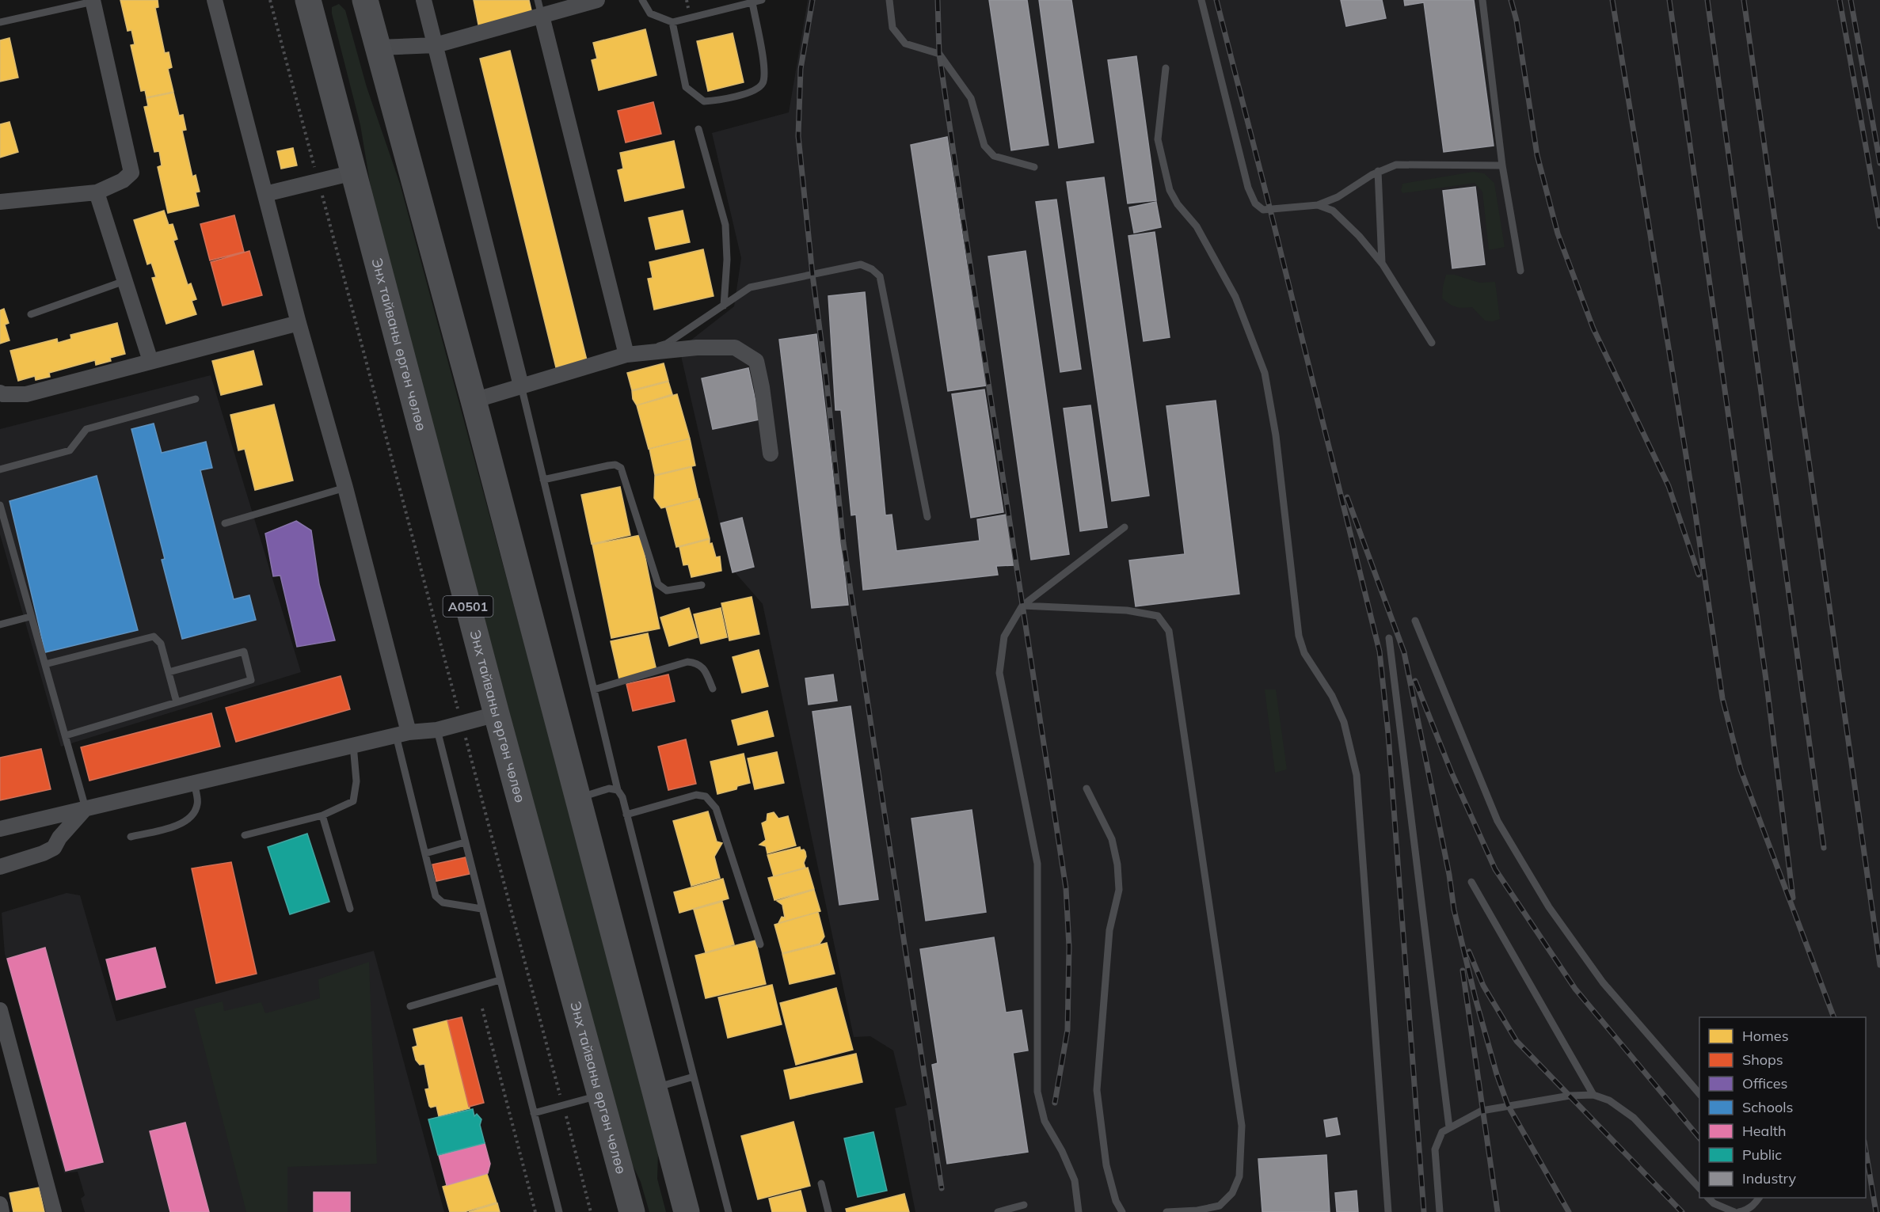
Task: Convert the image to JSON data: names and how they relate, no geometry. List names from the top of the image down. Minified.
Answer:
{"streets":{"highway":["Энх тайваны өргөн чөлөө","A0501"]},"legend":["Homes","Shops","Offices","Schools","Health","Public","Industry"]}
